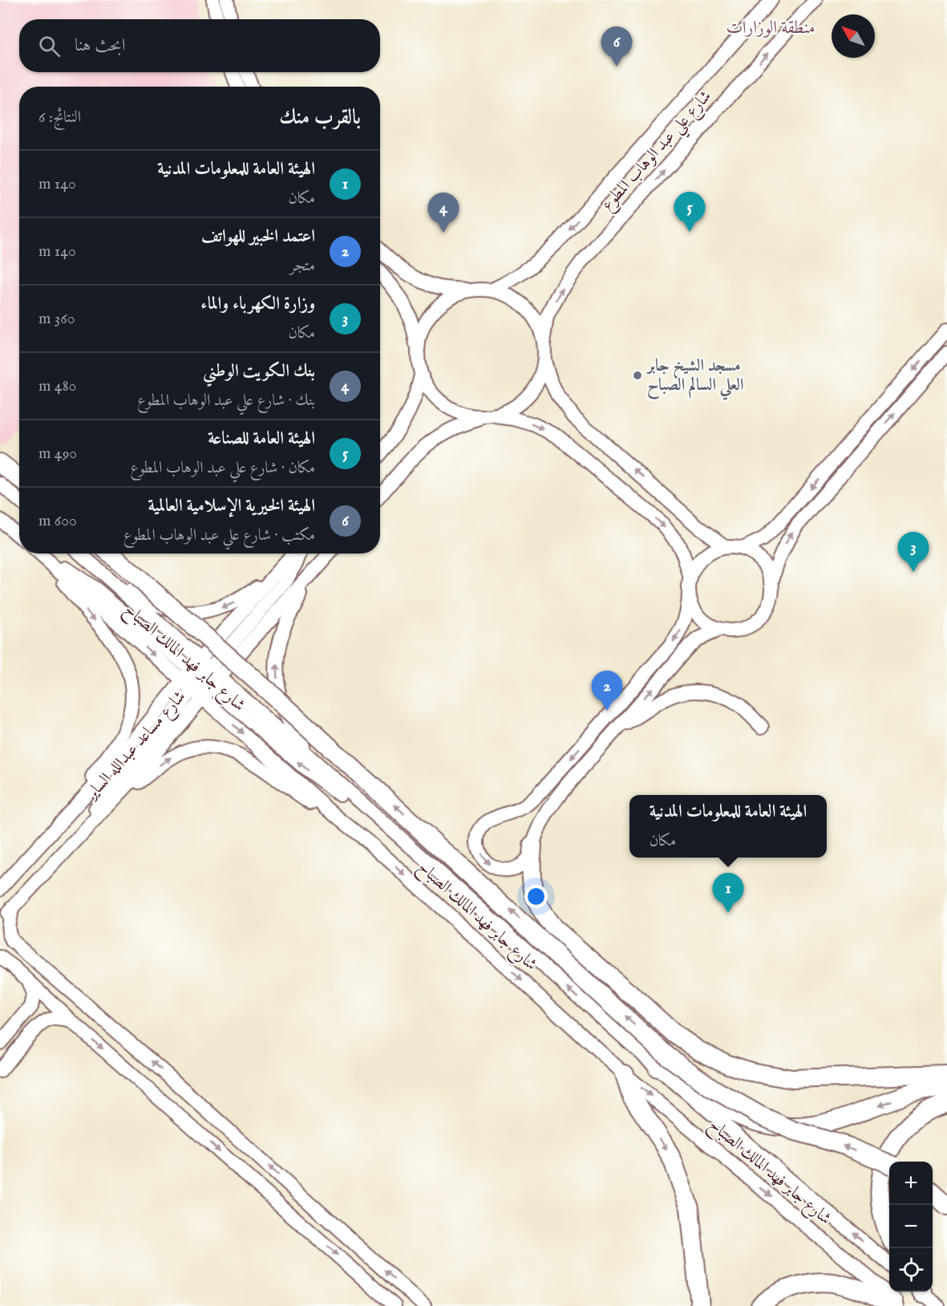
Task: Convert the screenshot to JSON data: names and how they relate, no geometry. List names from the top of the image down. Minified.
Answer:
{"streets":{"street":["شارع علي عبد الوهاب المطوع","شارع جابر فهد المالك الصباح","شارع مساعد عبدالله الساير"]},"crossings":[["شارع جابر فهد المالك الصباح","شارع مساعد عبدالله الساير"]],"districts":["منطقة الوزارات"],"places":["مسجد الشيخ جابر العلي السالم الصباح"],"north":"top left","page":{"search":"ابحث هنا","pins":["6","5","4","3","2","1"],"heading":["بالقرب منك","النتائج: 6"],"list":[{"mark":"1","name":"الهيئة العامة للمعلومات المدنية","note":"مكان","value":"140 m"},{"mark":"2","name":"اعتمد الخبير للهواتف","note":"متجر","value":"140 m"},{"mark":"3","name":"وزارة الكهرباء والماء","note":"مكان","value":"360 m"},{"mark":"4","name":"بنك الكويت الوطني","note":"بنك · شارع علي عبد الوهاب المطوع","value":"480 m"},{"mark":"5","name":"الهيئة العامة للصناعة","note":"مكان · شارع علي عبد الوهاب المطوع","value":"490 m"},{"mark":"6","name":"الهيئة الخيرية الإسلامية العالمية","note":"مكتب · شارع علي عبد الوهاب المطوع","value":"600 m"}],"popup":["الهيئة العامة للمعلومات المدنية","مكان"],"map_buttons":["+","−"]}}
